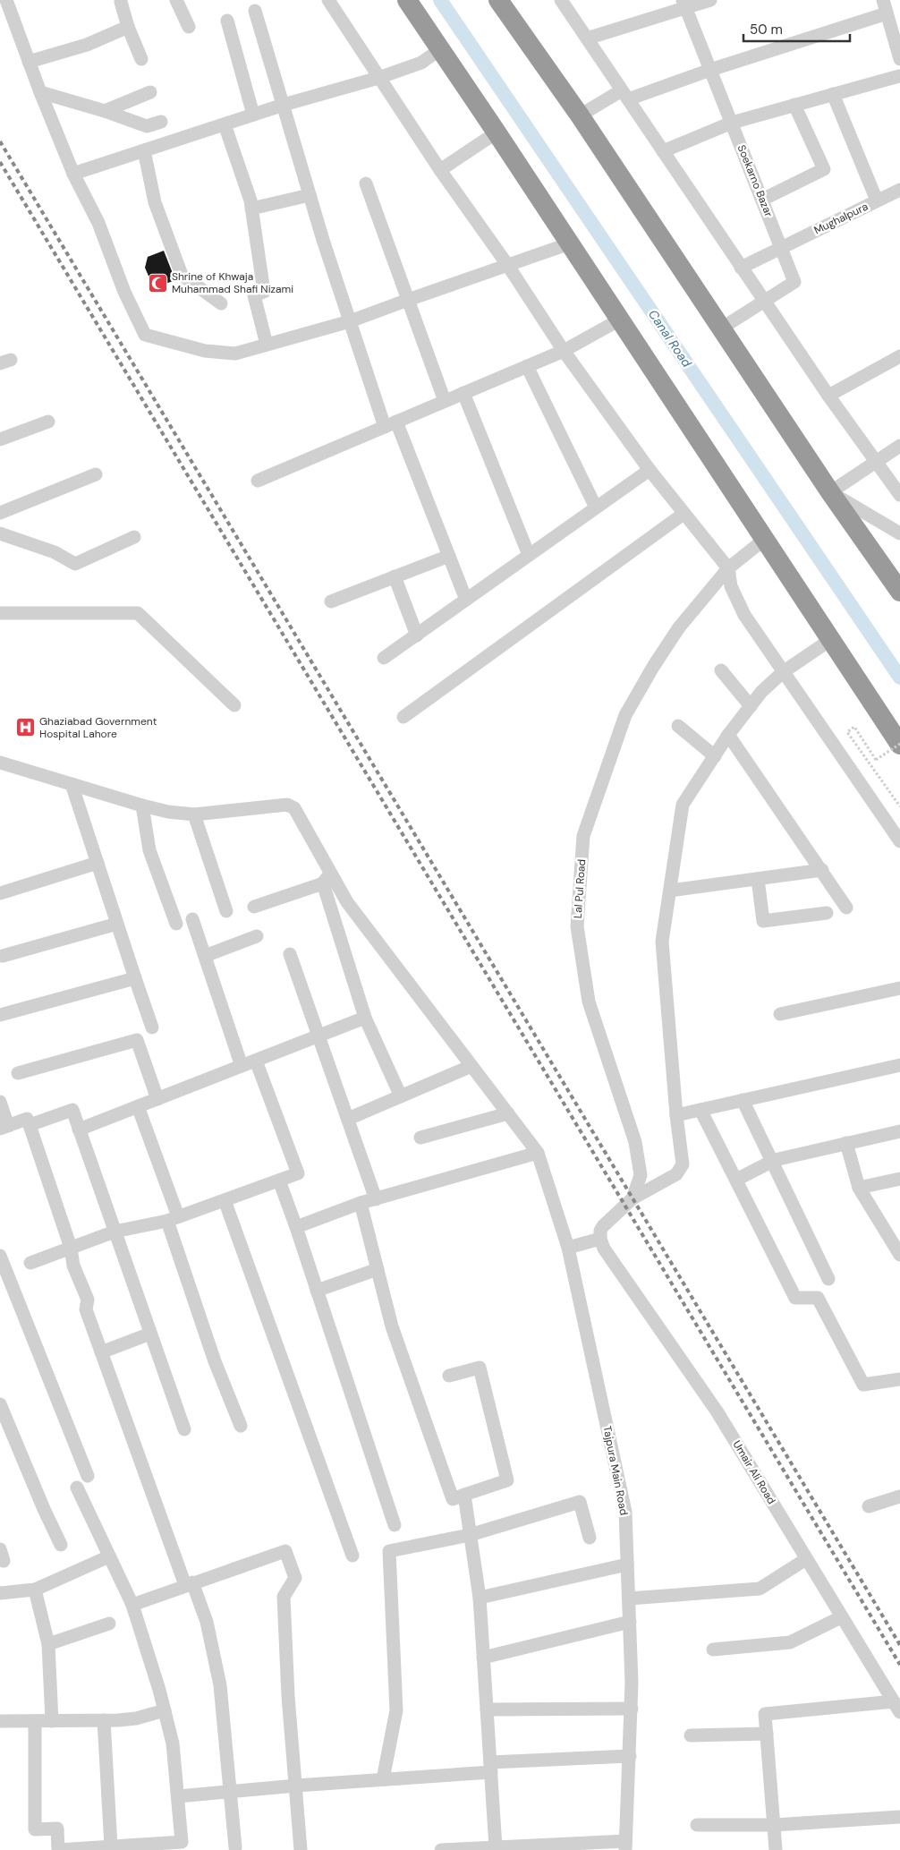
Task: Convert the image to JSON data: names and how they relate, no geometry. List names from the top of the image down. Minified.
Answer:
{"streets":{"street":["Soekarno Bazar","Mughalpura","Lal Pul Road","Tajpura Main Road","Umair Ali Road"]},"crossings":[["Soekarno Bazar","Mughalpura"],["Lal Pul Road","Umair Ali Road"]],"water":["Canal Road"],"places":{"mosque":["Shrine of Khwaja Muhammad Shafi Nizami"],"hospital":["Ghaziabad Government Hospital Lahore"]},"scale_bar":"50 m"}
